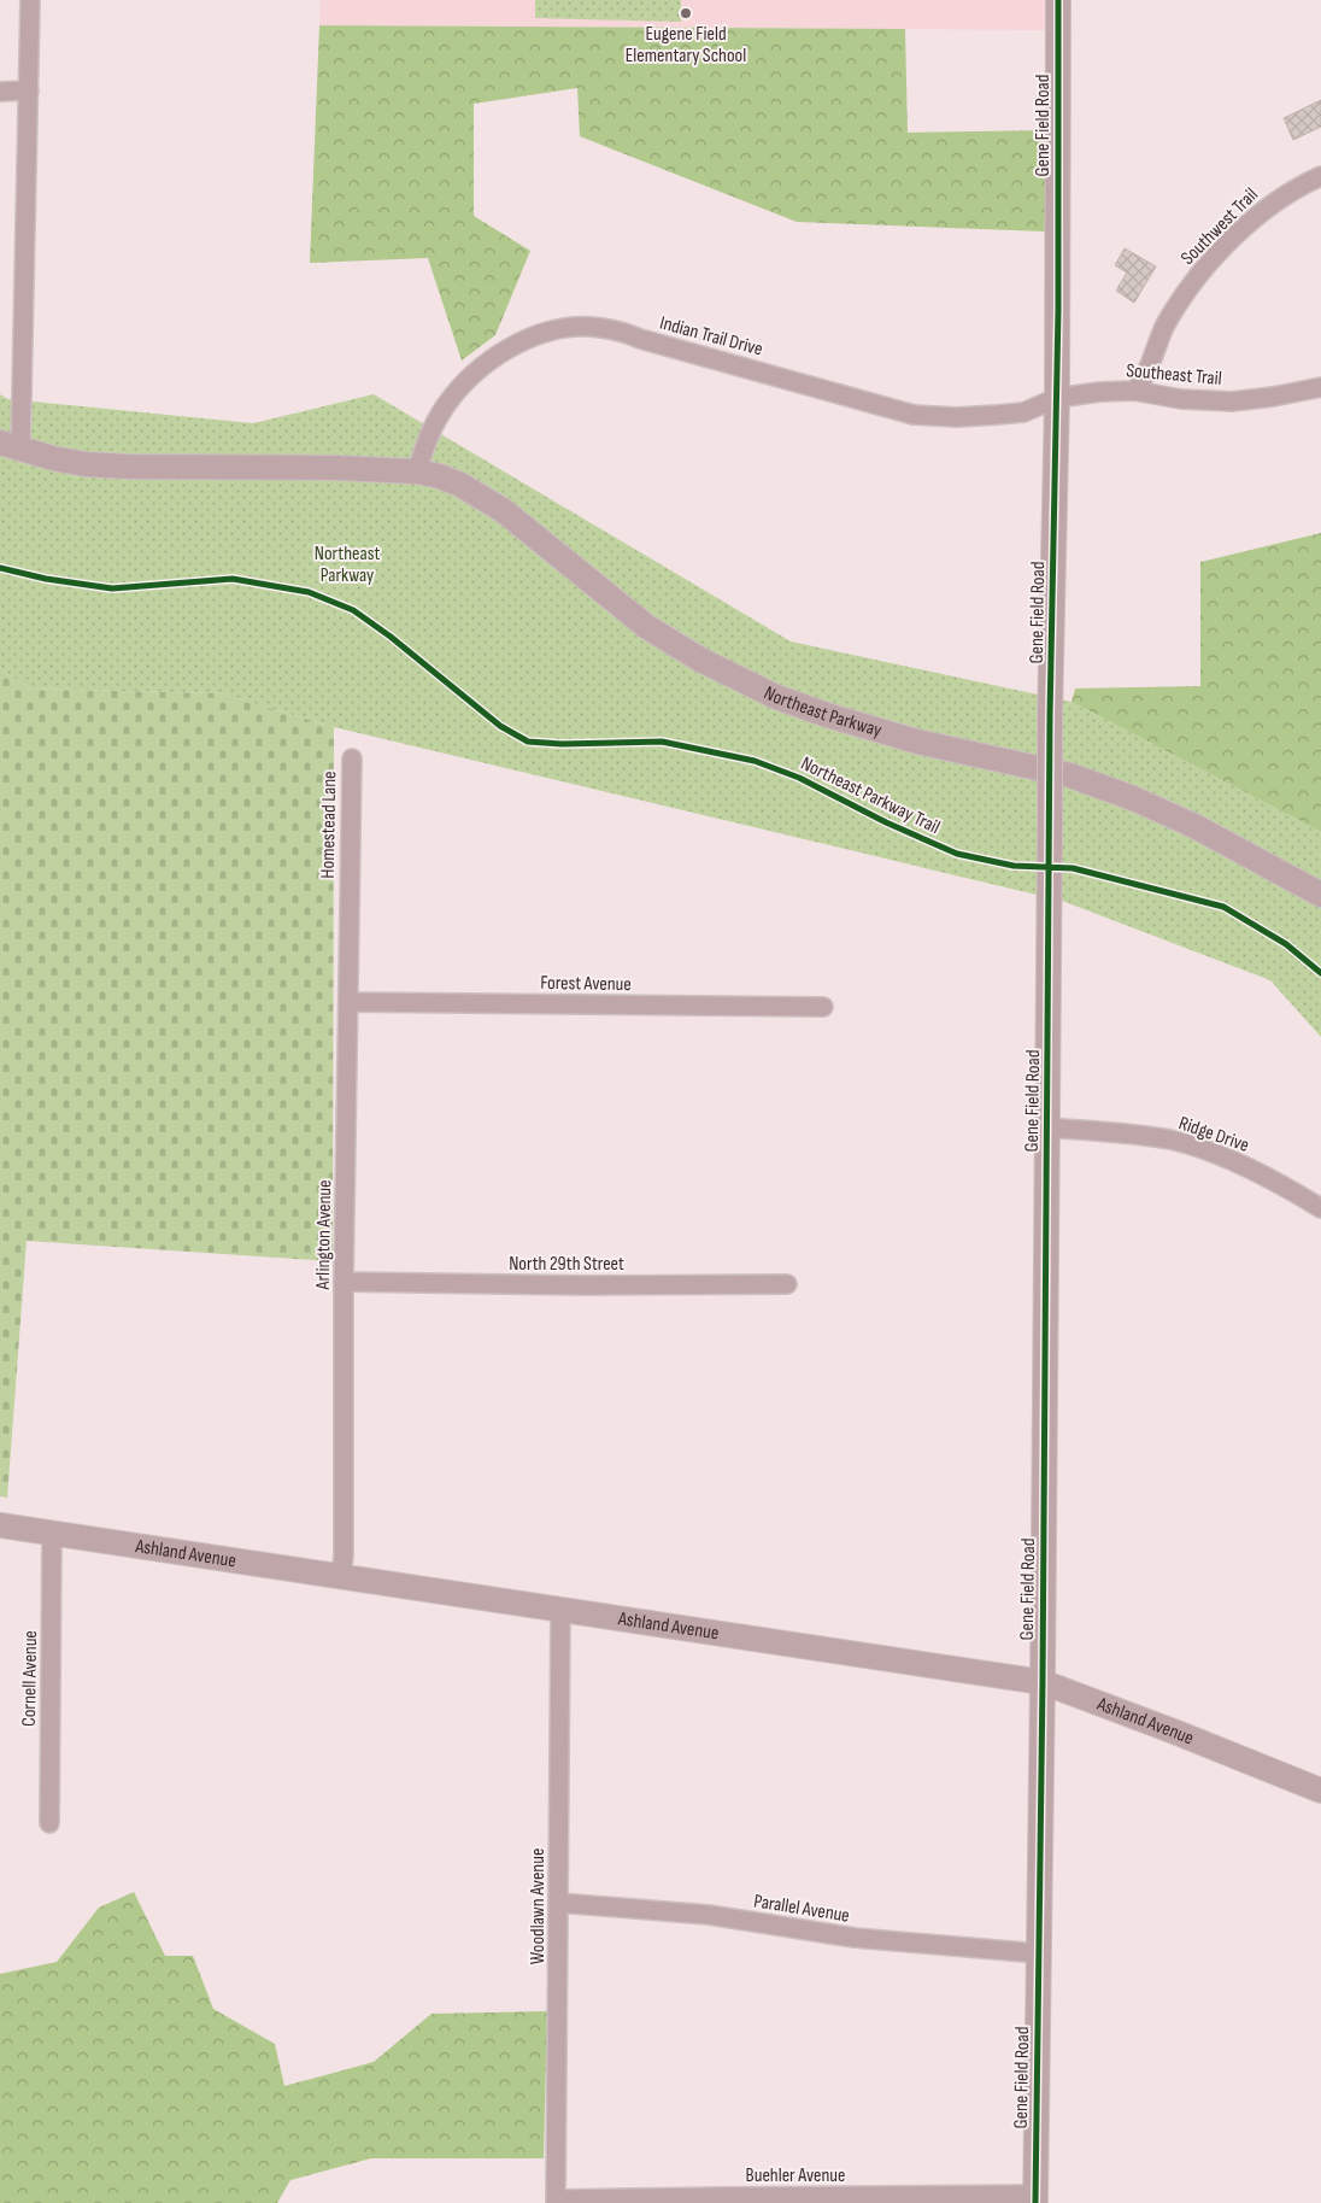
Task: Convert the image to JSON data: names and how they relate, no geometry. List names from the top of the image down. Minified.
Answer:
{"streets":{"street":["Gene Field Road","Southwest Trail","Indian Trail Drive","Southeast Trail","Northeast Parkway","Homestead Lane","Forest Avenue","Ridge Drive","Arlington Avenue","North 29th Street","Ashland Avenue","Cornell Avenue","Woodlawn Avenue","Parallel Avenue","Buehler Avenue"],"cycle path":["Northeast Parkway Trail"]},"crossings":[["Gene Field Road","Indian Trail Drive"],["Gene Field Road","Southeast Trail"],["Gene Field Road","Ridge Drive"],["Gene Field Road","Ashland Avenue"],["Gene Field Road","Parallel Avenue"],["Gene Field Road","Buehler Avenue"],["Southwest Trail","Southeast Trail"],["Indian Trail Drive","Southeast Trail"],["Indian Trail Drive","Northeast Parkway"],["Homestead Lane","Arlington Avenue"],["Forest Avenue","Arlington Avenue"],["Arlington Avenue","North 29th Street"],["Arlington Avenue","Ashland Avenue"],["Ashland Avenue","Cornell Avenue"],["Ashland Avenue","Woodlawn Avenue"],["Woodlawn Avenue","Parallel Avenue"],["Woodlawn Avenue","Buehler Avenue"]],"parks":["Northeast Parkway"],"places":["Eugene Field Elementary School"]}
